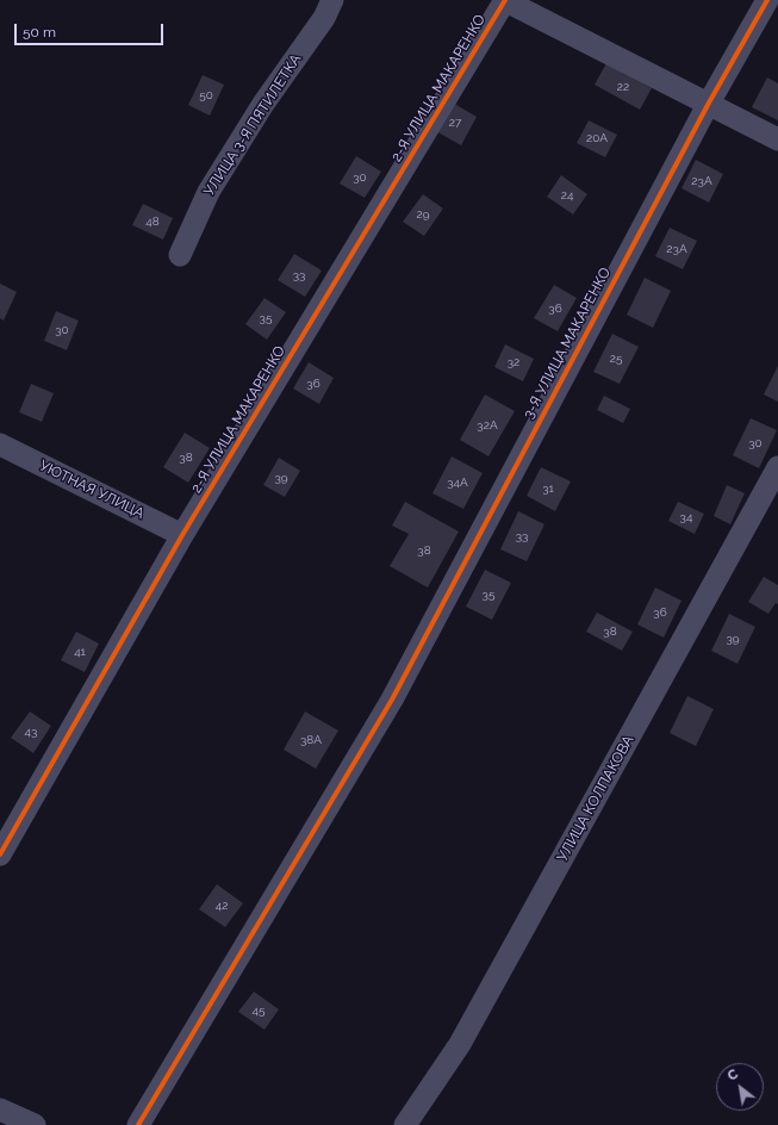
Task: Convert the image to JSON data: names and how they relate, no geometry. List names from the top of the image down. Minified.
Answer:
{"streets":{"street":["2-Я УЛИЦА МАКАРЕНКО","УЛИЦА 3-Я ПЯТИЛЕТКА","3-Я УЛИЦА МАКАРЕНКО","УЮТНАЯ УЛИЦА","УЛИЦА КОЛПАКОВА"]},"crossings":[["2-Я УЛИЦА МАКАРЕНКО","УЮТНАЯ УЛИЦА"]],"house_numbers":["22","50","27","20А","30","23А","24","29","48","23А","33","36","35","30","25","32","36","32А","30","38","39","34А","31","34","33","38","35","36","38","39","41","43","38А","42","45"],"scale_bar":"50 m","north":"top left"}
